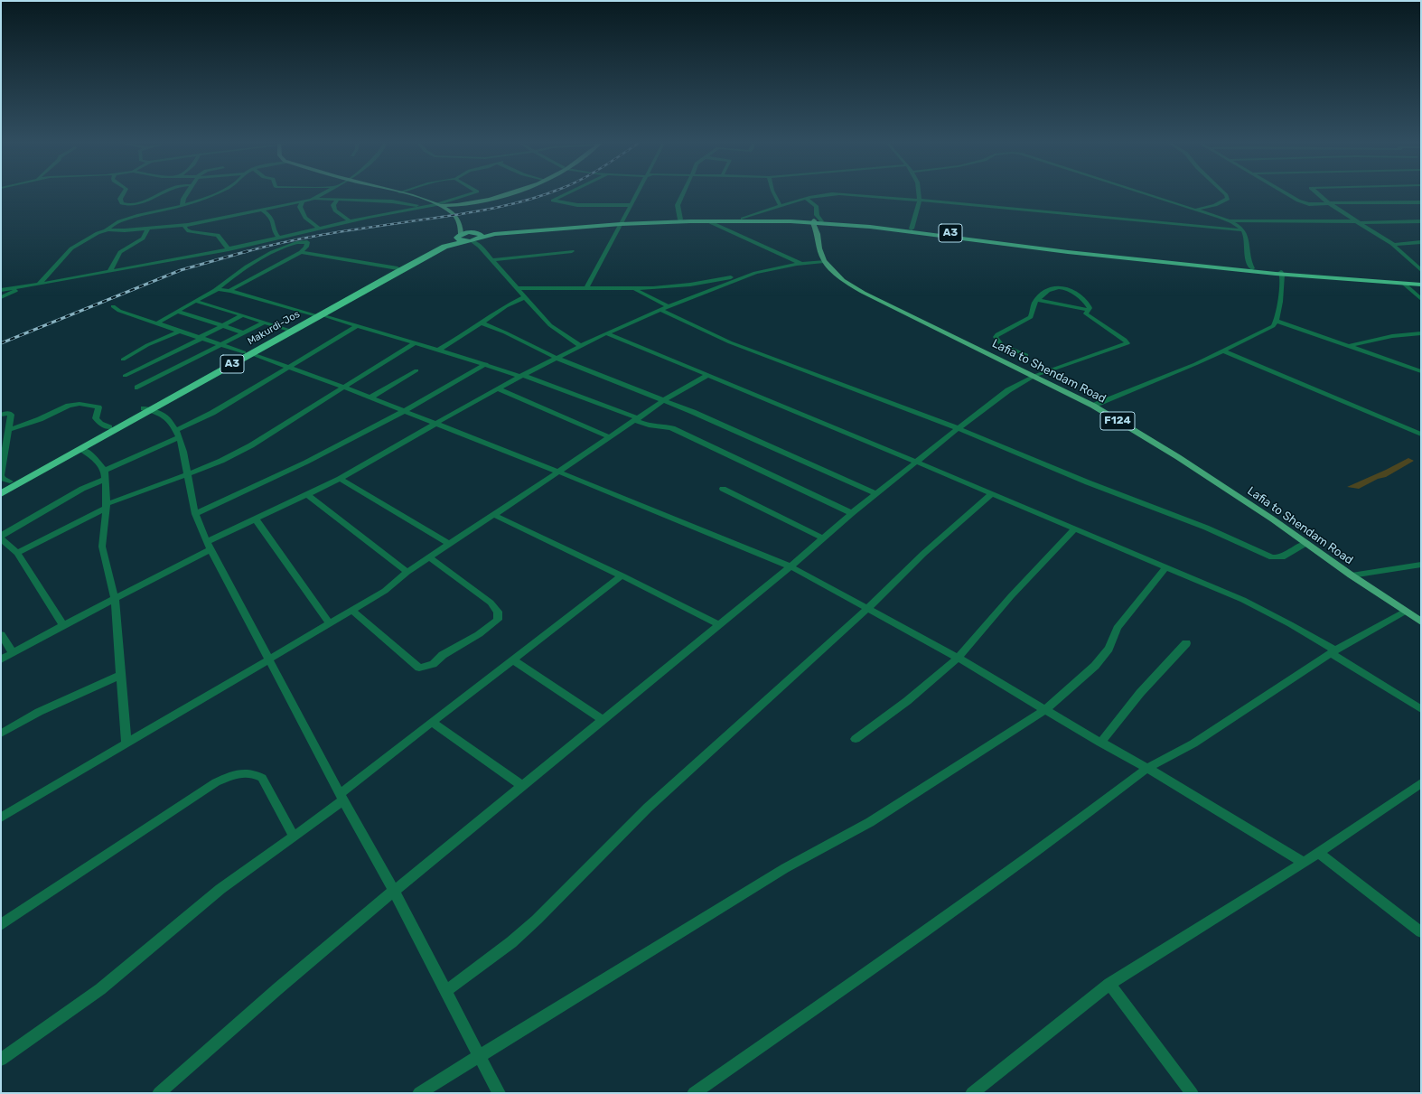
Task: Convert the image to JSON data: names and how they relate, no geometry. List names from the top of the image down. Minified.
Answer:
{"streets":{"highway":["A3","Makurdi-Jos"],"main road":["Lafia to Shendam Road","F124"]},"crossings":[["A3","Makurdi-Jos"],["A3","Lafia to Shendam Road"],["A3","F124"],["Lafia to Shendam Road","F124"]]}
